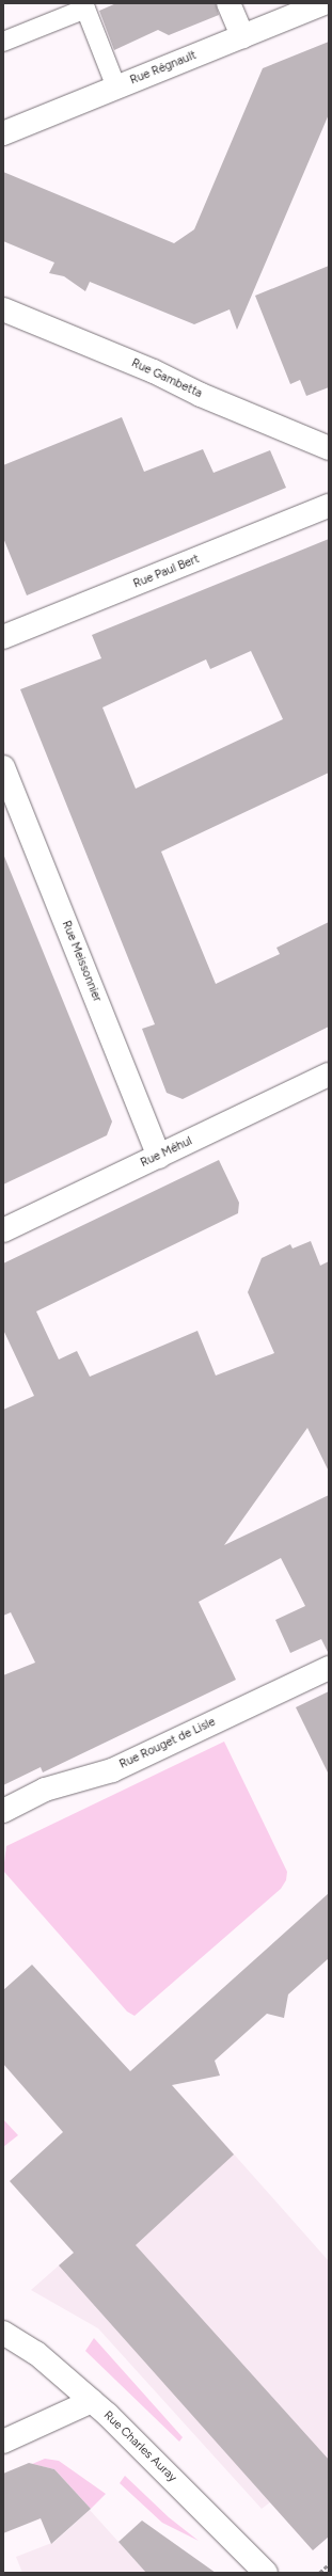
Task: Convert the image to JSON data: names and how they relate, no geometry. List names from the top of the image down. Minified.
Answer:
{"streets":{"street":["Rue Régnault","Rue Gambetta","Rue Paul Bert","Rue Meissonnier","Rue Méhul","Rue Rouget de Lisle","Rue Charles Auray"]},"crossings":[["Rue Meissonnier","Rue Méhul"]]}
